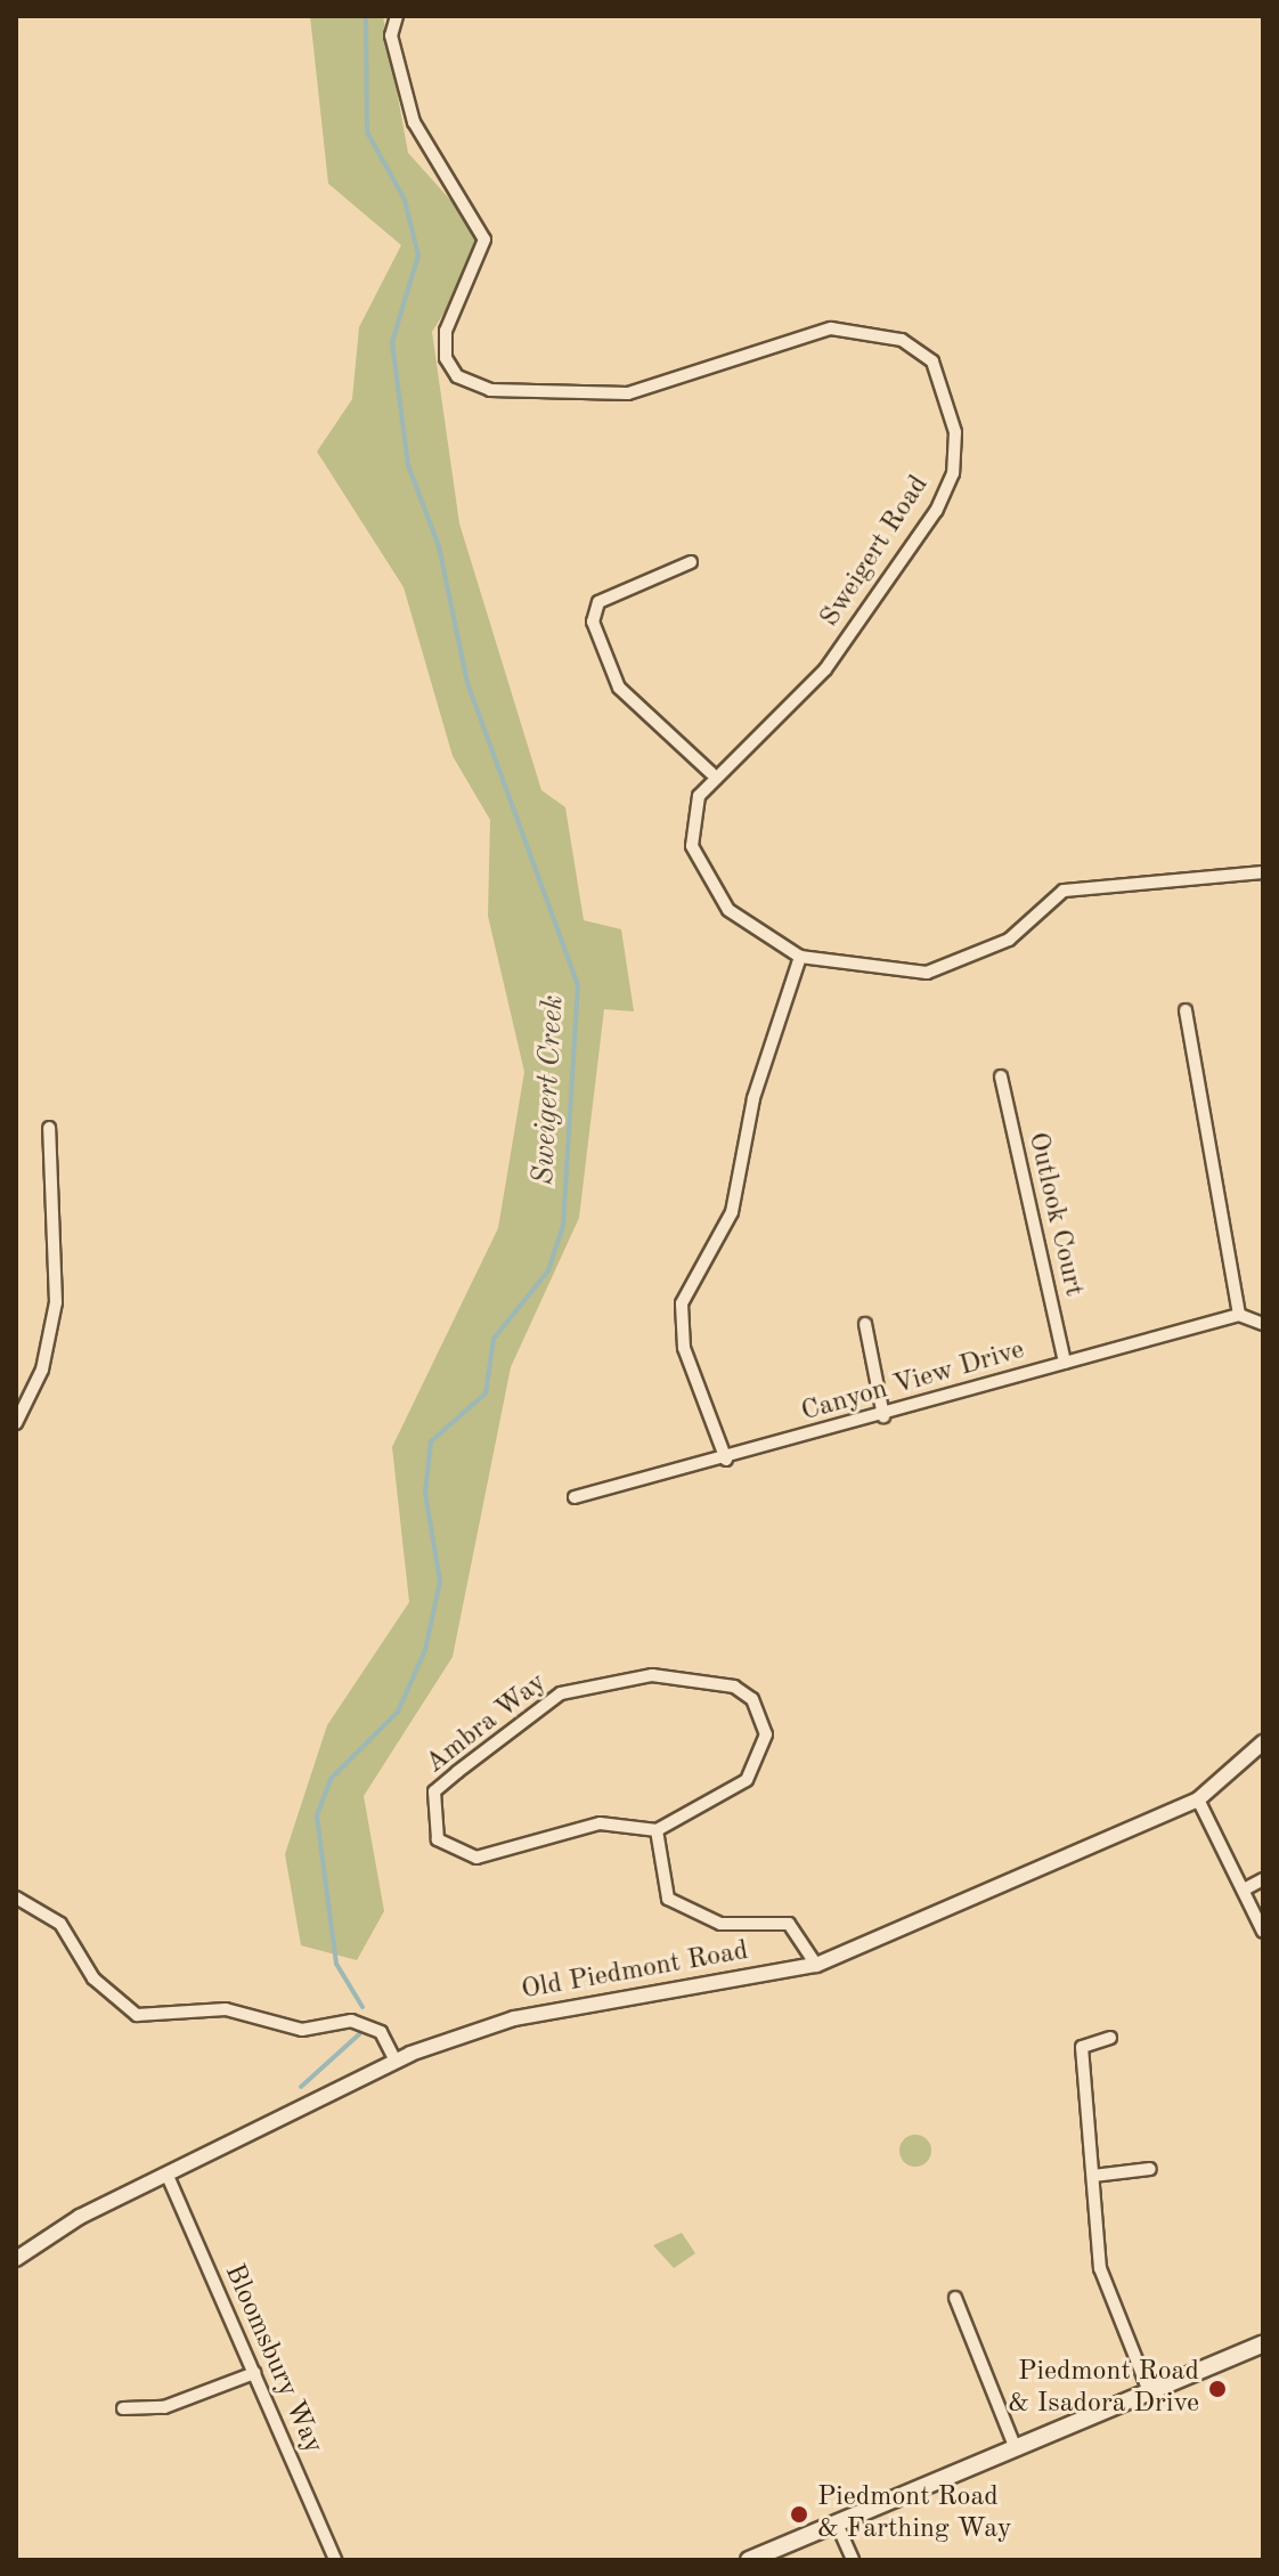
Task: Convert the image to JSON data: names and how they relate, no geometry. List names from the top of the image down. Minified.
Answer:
{"streets":{"street":["Sweigert Road","Outlook Court","Canyon View Drive","Ambra Way","Old Piedmont Road","Bloomsbury Way"]},"crossings":[["Outlook Court","Canyon View Drive"],["Old Piedmont Road","Bloomsbury Way"]],"water":["Sweigert Creek"],"places":["Piedmont Road & Isadora Drive","Piedmont Road & Farthing Way"]}
